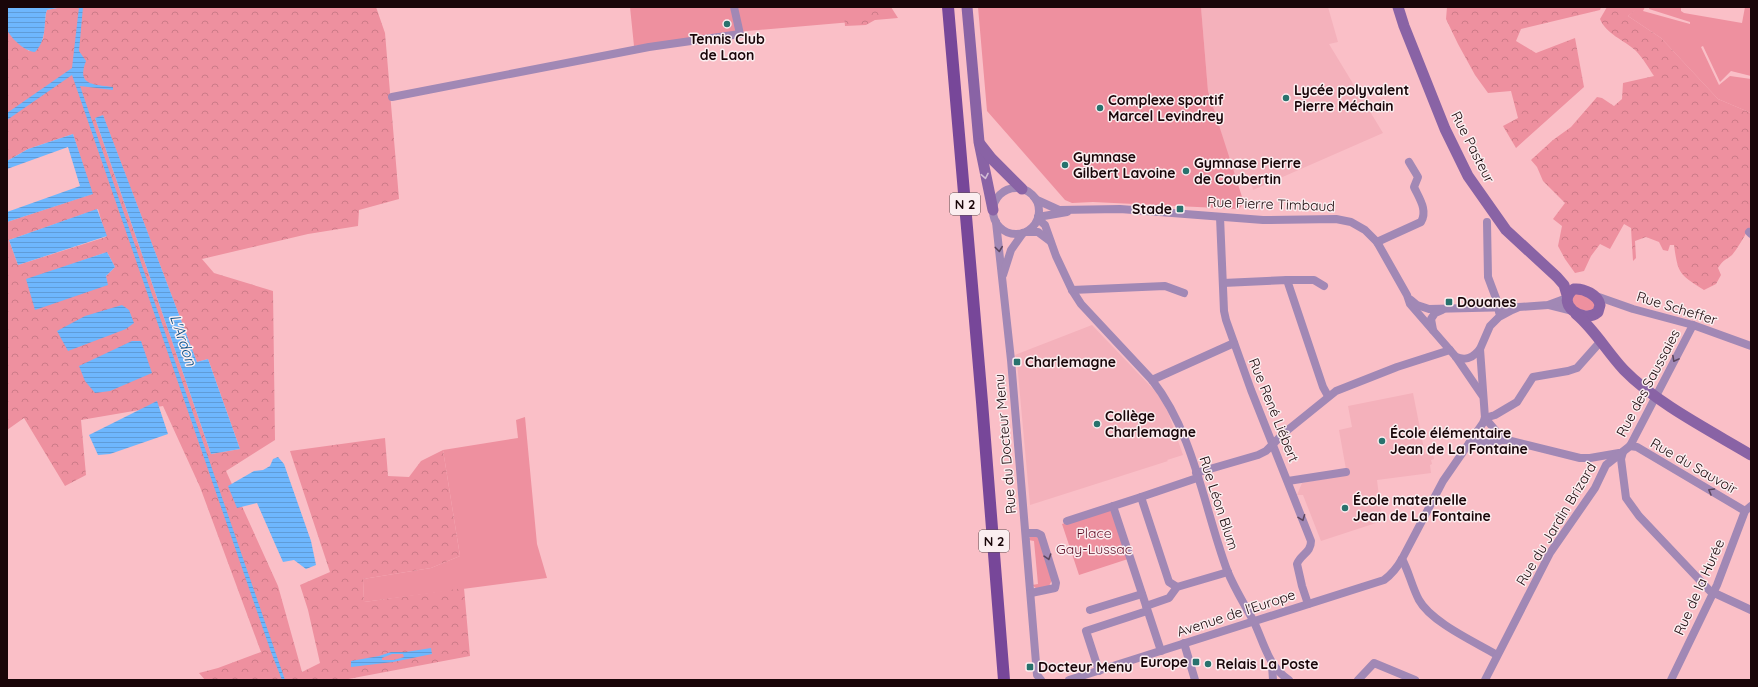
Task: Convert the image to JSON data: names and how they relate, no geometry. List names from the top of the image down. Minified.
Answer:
{"streets":{"main road":["Rue Pasteur","N 2"],"street":["Rue Pierre Timbaud","Rue Scheffer","Rue des Saussaies","Rue René Liébert","Rue du Docteur Menu","Rue du Sauvoir","Rue Léon Blum","Rue du Jardin Brizard","Rue de la Hurée","Avenue de l'Europe"]},"crossings":[["Rue Pasteur","Rue Scheffer"],["Rue Pierre Timbaud","Rue René Liébert"],["Rue Pierre Timbaud","Rue du Docteur Menu"],["Rue Pierre Timbaud","Rue Léon Blum"],["Rue Scheffer","Rue des Saussaies"],["Rue des Saussaies","Rue du Sauvoir"],["Rue des Saussaies","Rue du Jardin Brizard"],["Rue René Liébert","Avenue de l'Europe"],["Rue du Docteur Menu","Rue Léon Blum"],["Rue du Sauvoir","Rue de la Hurée"],["Rue Léon Blum","Avenue de l'Europe"]],"one_way":["Rue des Saussaies","Rue du Sauvoir"],"water":["L'Ardon"],"parks":["Place Gay-Lussac"],"places":{"other":["Tennis Club de Laon","Lycée polyvalent Pierre Méchain","Complexe sportif Marcel Levindrey","Gymnase Gilbert Lavoine","Gymnase Pierre de Coubertin","Collège Charlemagne","École élémentaire Jean de La Fontaine","École maternelle Jean de La Fontaine","Relais La Poste"],"transit":["Stade","Douanes","Charlemagne","Europe","Docteur Menu"]}}
